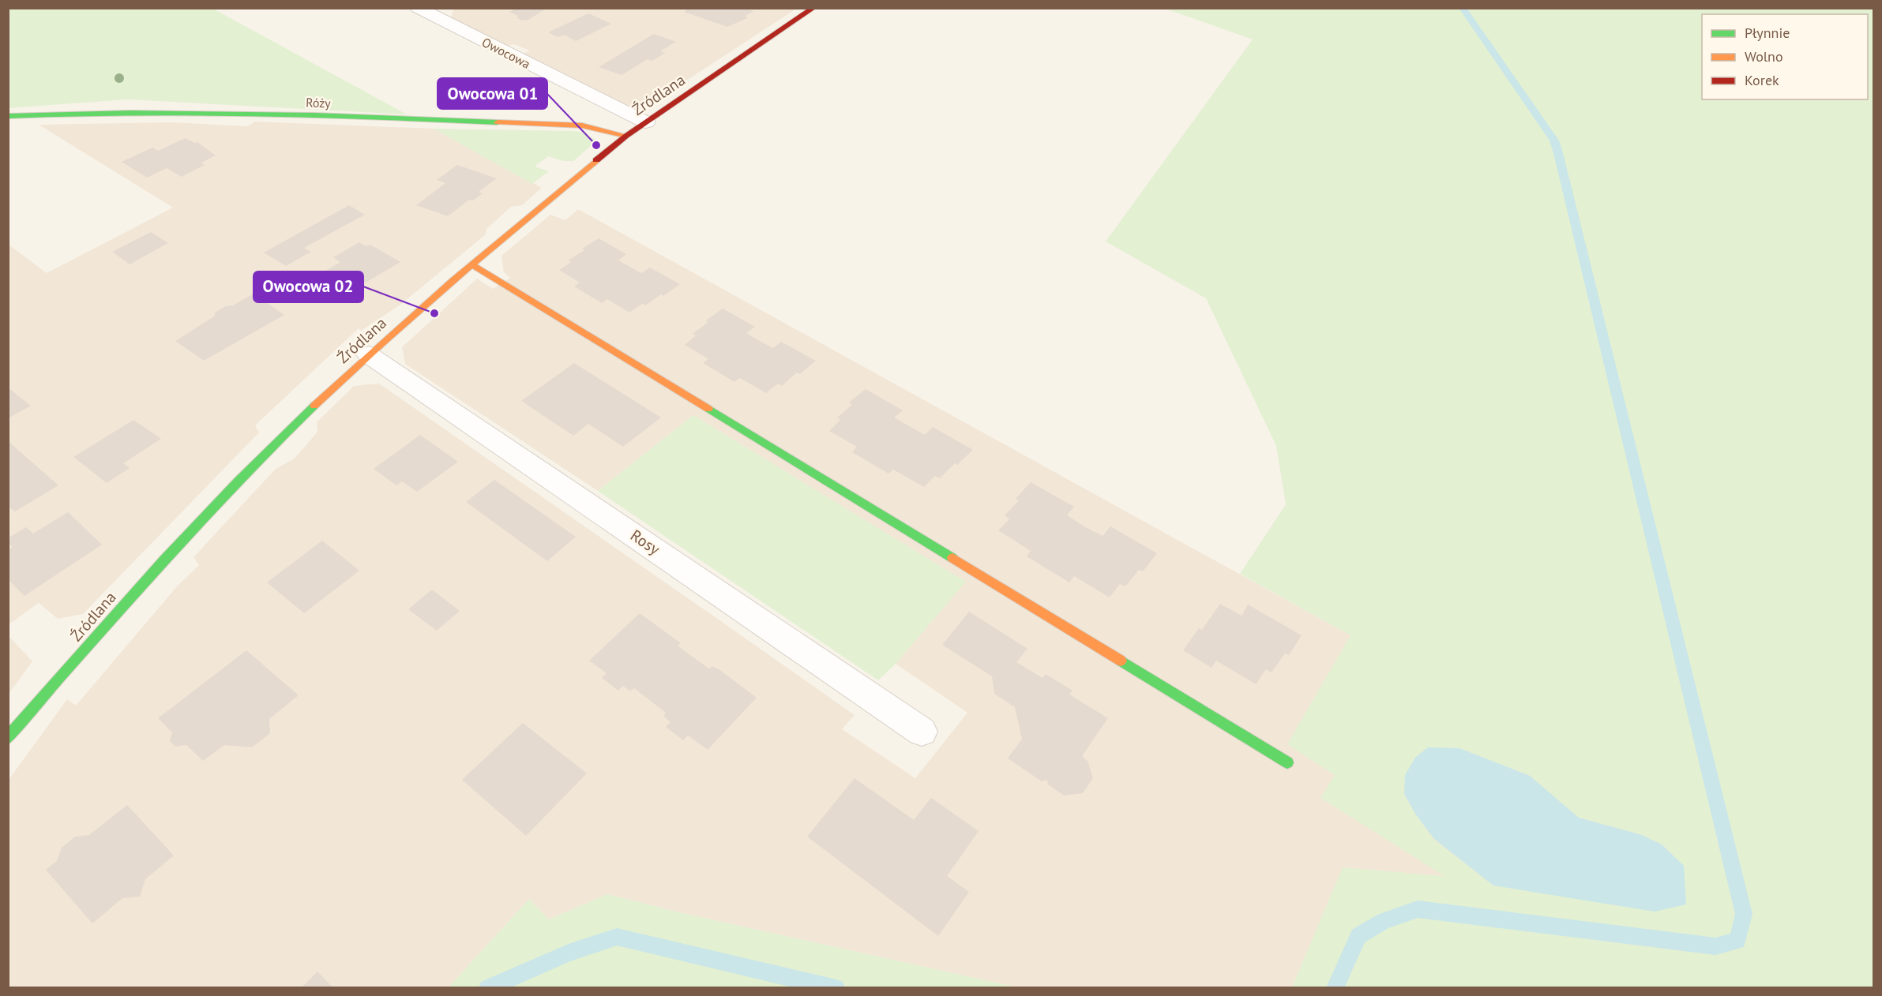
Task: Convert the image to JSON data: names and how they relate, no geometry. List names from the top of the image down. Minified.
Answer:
{"streets":{"street":["Owocowa","Źródlana","Róży","Rosy"]},"crossings":[["Owocowa","Źródlana"],["Źródlana","Róży"],["Źródlana","Rosy"]],"places":["Owocowa 01","Owocowa 02"],"legend":["Płynnie","Wolno","Korek"]}
